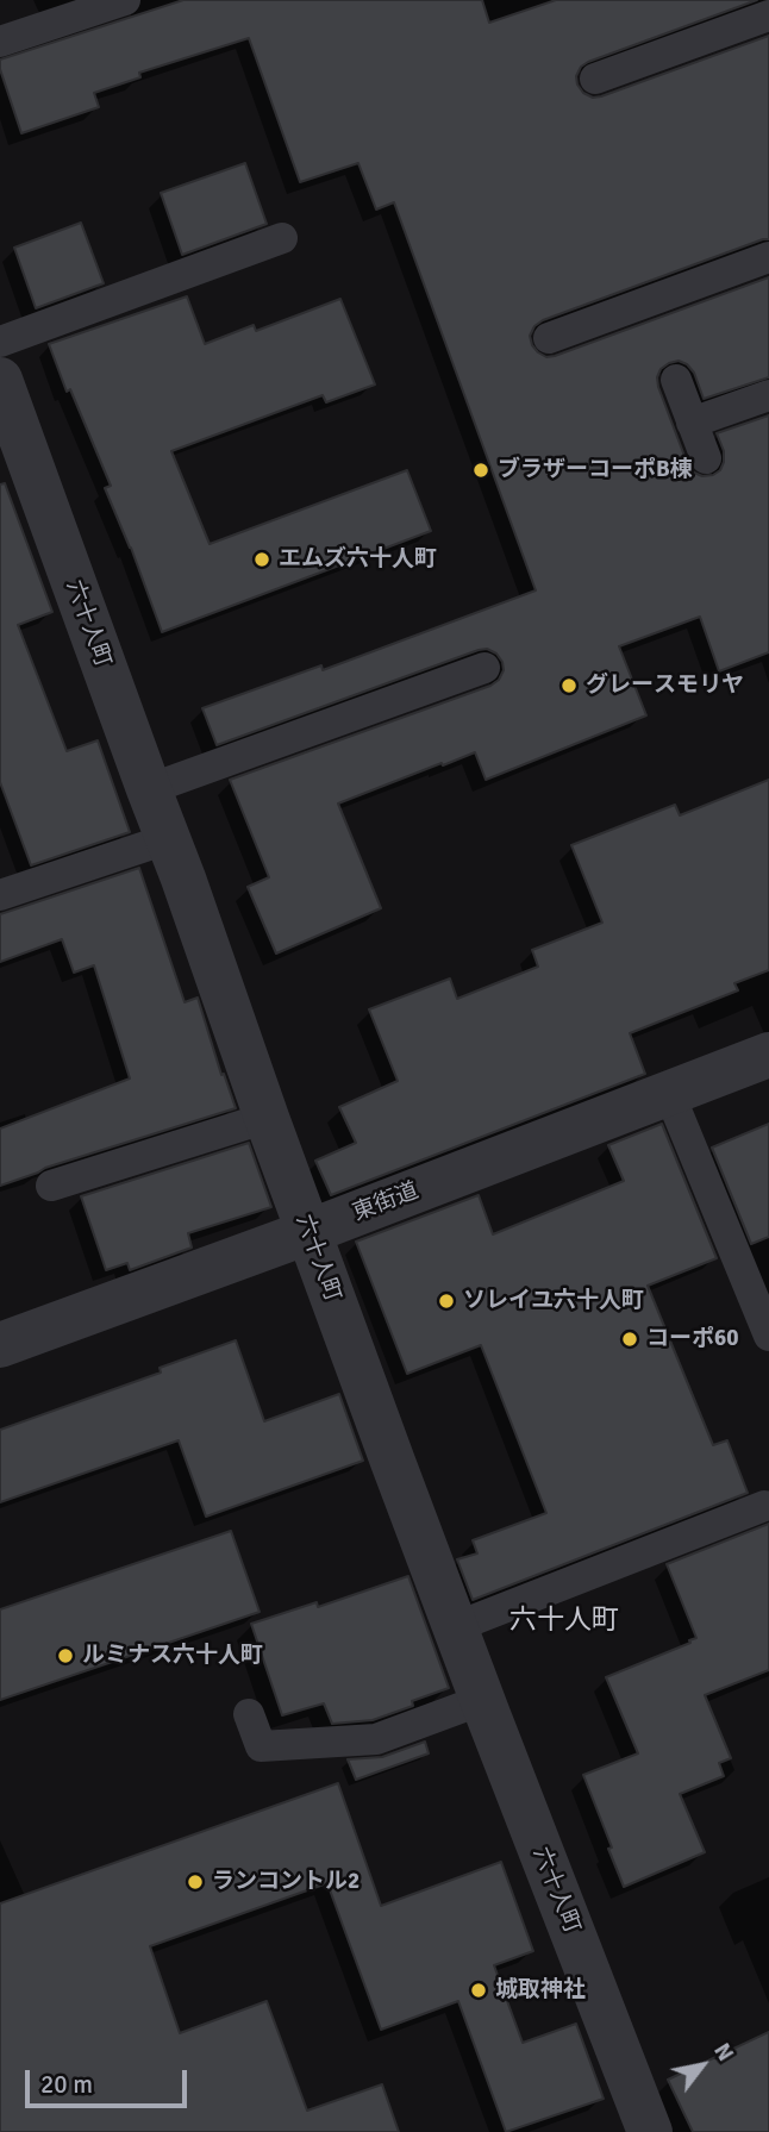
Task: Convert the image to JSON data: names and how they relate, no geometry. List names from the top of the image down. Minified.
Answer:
{"streets":{"street":["六十人町","東街道"]},"crossings":[["六十人町","東街道"]],"districts":["六十人町"],"places":["ブラザーコーポB棟","エムズ六十人町","グレースモリヤ","ソレイユ六十人町","コーポ60","ルミナス六十人町","ランコントル2","城取神社"],"scale_bar":"20 m","north":"top right"}
